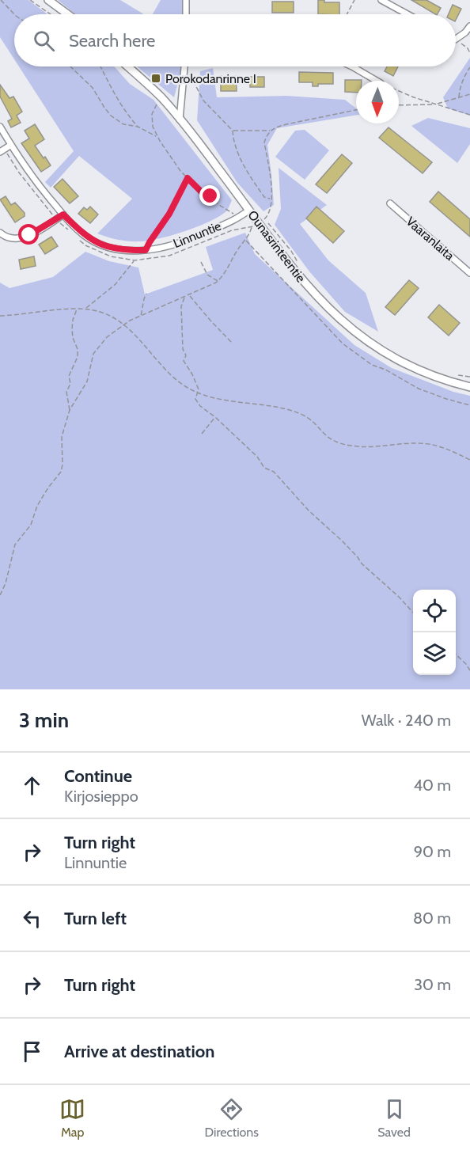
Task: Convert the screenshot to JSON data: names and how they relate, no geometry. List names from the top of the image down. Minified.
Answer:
{"streets":{"street":["Linnuntie","Vaaranlaita","Ounasrinteentie"]},"crossings":[["Linnuntie","Ounasrinteentie"]],"places":{"transit":["Porokodanrinne I"]},"north":"bottom","page":{"search":"Search here","heading":["3 min","Walk · 240 m"],"list":[["Continue","Kirjosieppo","40 m"],["Turn right","Linnuntie","90 m"],["Turn left","80 m"],["Turn right","30 m"],"Arrive at destination"],"nav":["Map","Directions","Saved"]}}
